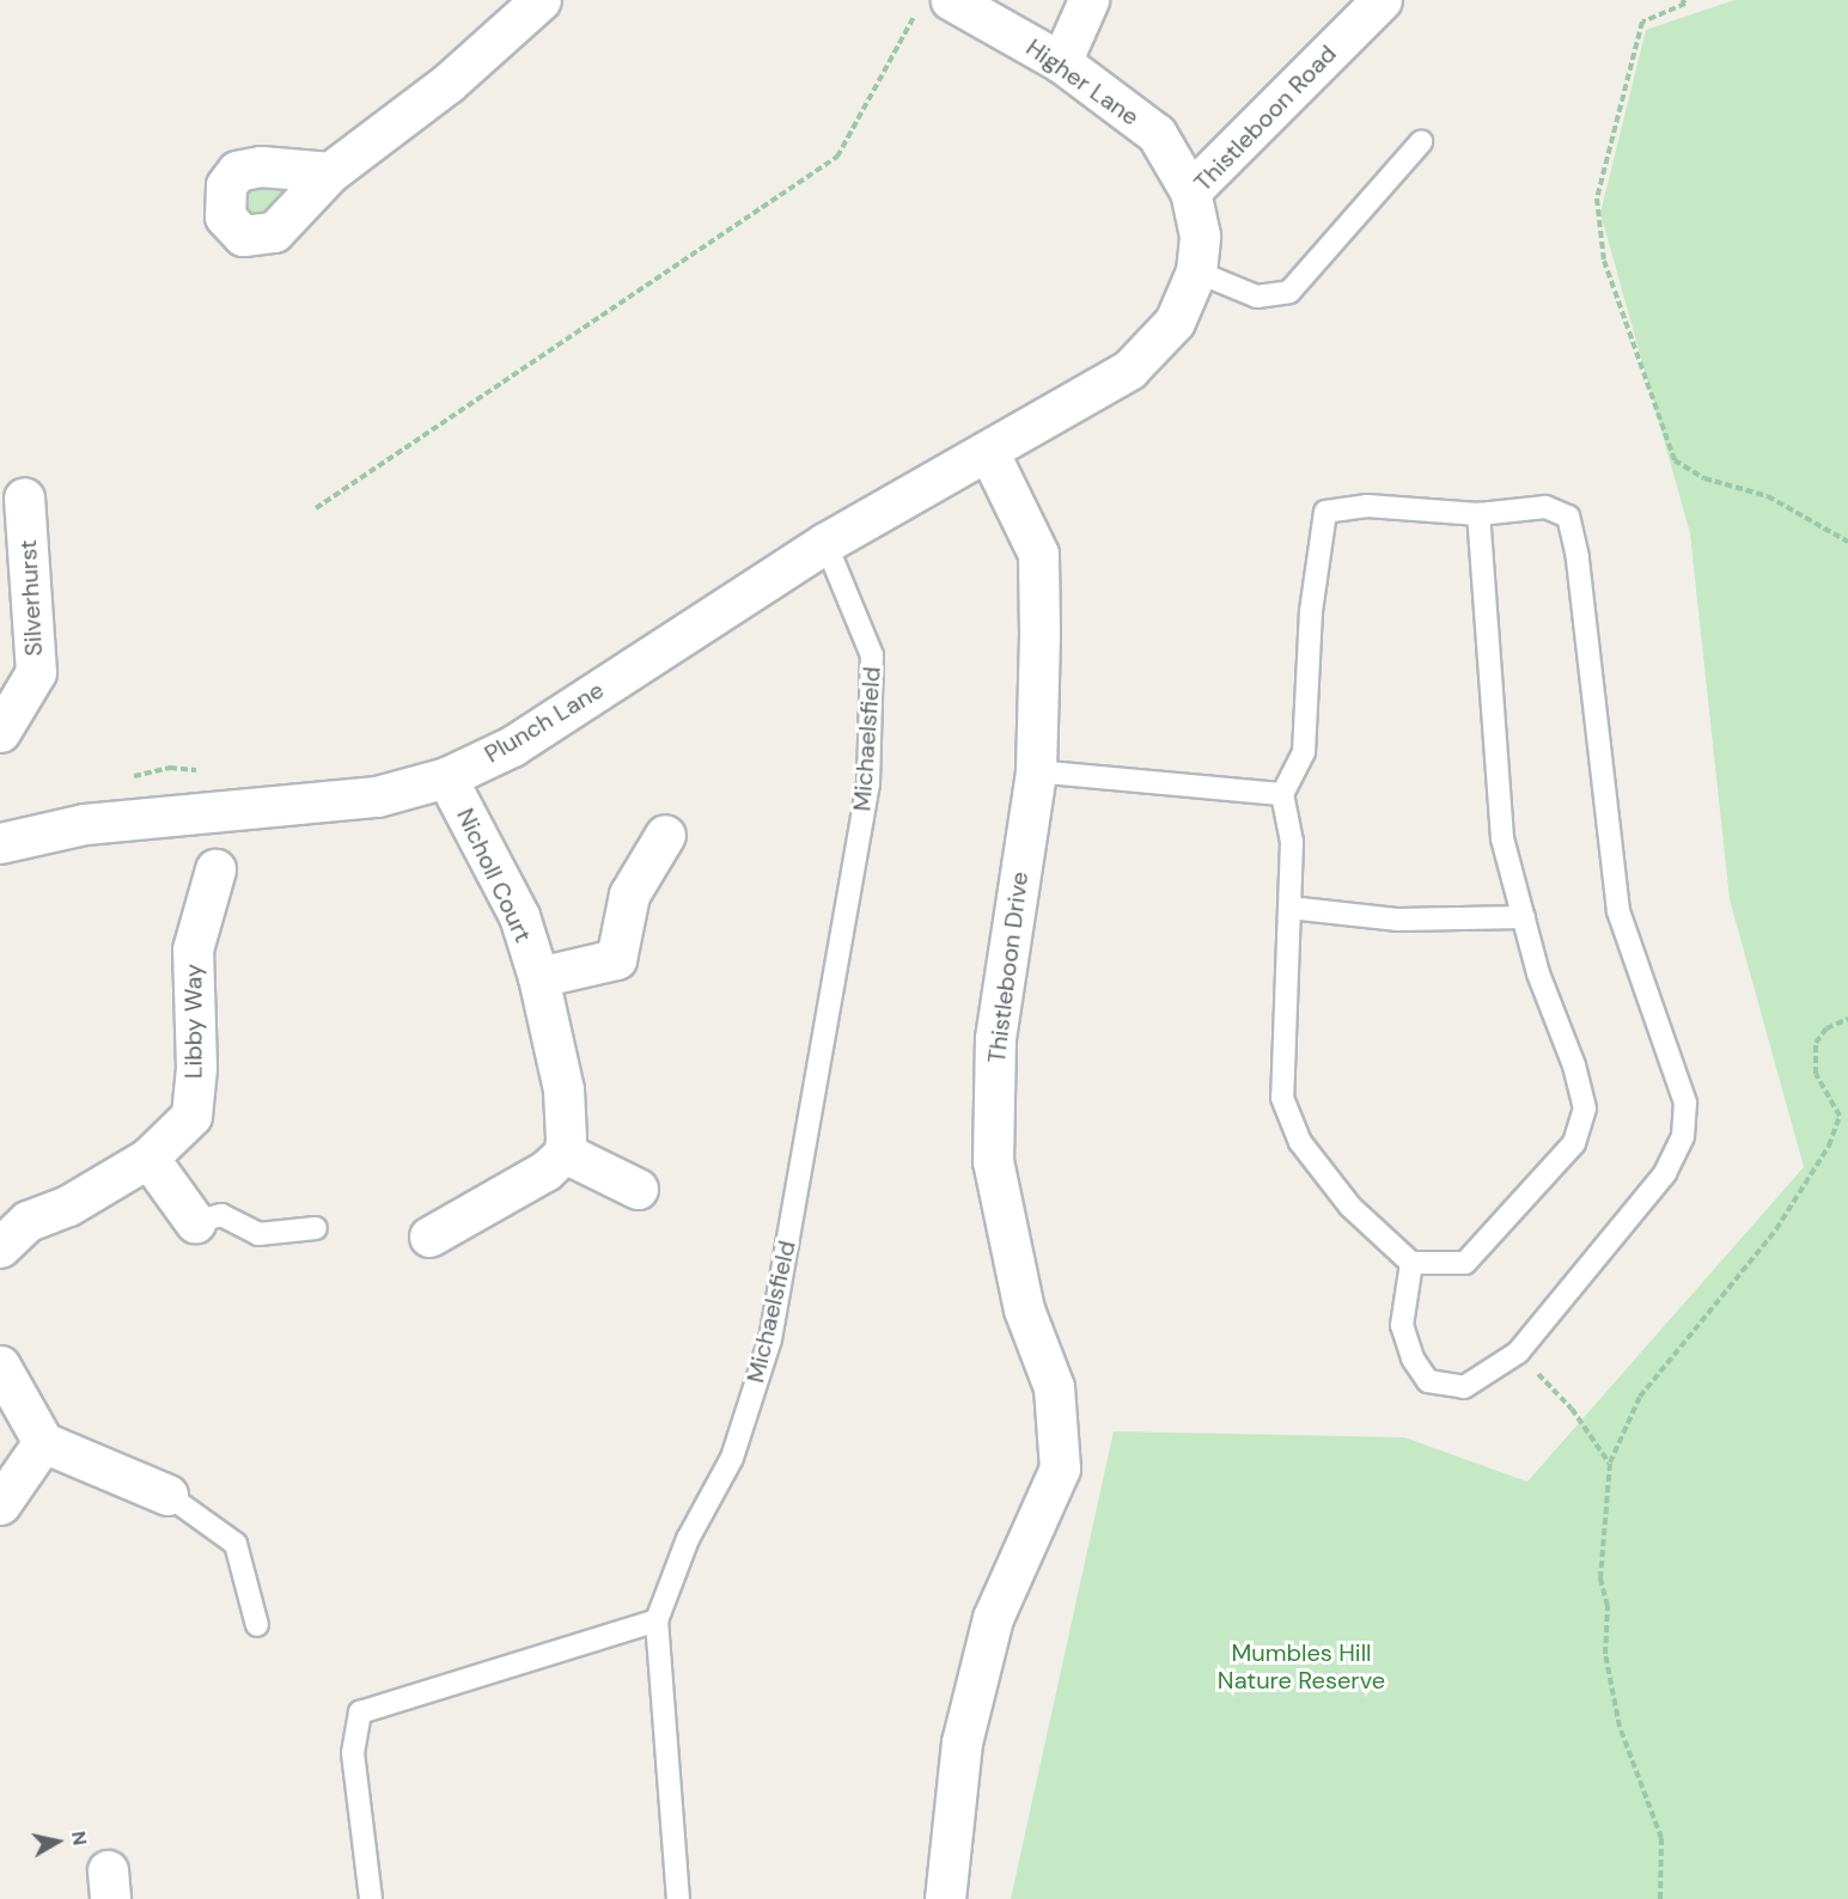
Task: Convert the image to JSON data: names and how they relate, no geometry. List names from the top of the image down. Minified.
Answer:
{"streets":{"street":["Higher Lane","Thistleboon Road","Silverhurst","Plunch Lane","Nicholl Court","Thistleboon Drive","Libby Way"],"lane":["Michaelsfield"]},"crossings":[["Higher Lane","Thistleboon Road"],["Thistleboon Road","Plunch Lane"],["Thistleboon Road","Thistleboon Drive"],["Plunch Lane","Michaelsfield"],["Plunch Lane","Nicholl Court"],["Plunch Lane","Thistleboon Drive"]],"parks":["Mumbles Hill Nature Reserve"],"north":"right"}
